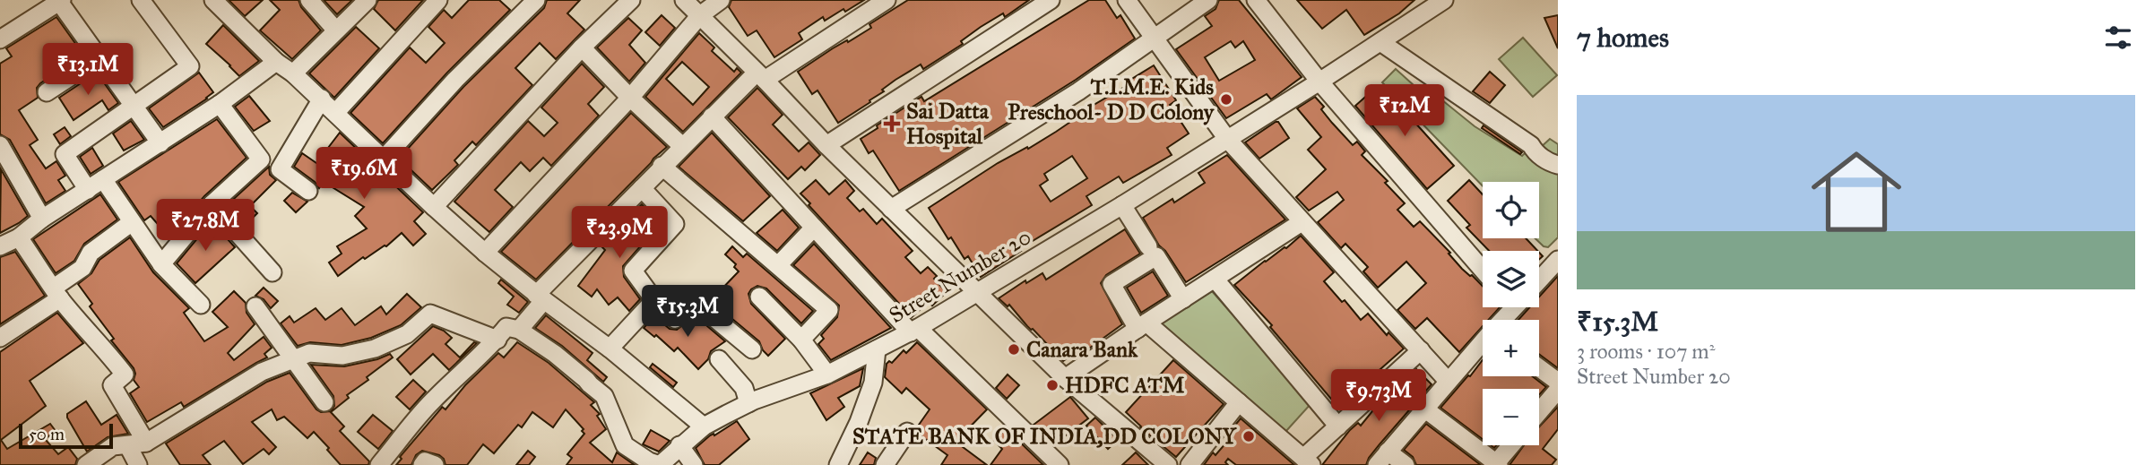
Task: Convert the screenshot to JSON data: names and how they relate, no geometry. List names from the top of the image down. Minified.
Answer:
{"streets":{"street":["Street Number 20"]},"places":{"other":["T.I.M.E. Kids Preschool- D D Colony","Canara Bank","HDFC ATM","STATE BANK OF INDIA,DD COLONY"],"health":["Sai Datta Hospital"]},"scale_bar":"50 m","page":{"heading":"7 homes","price":["₹13.1M","₹12M","₹19.6M","₹27.8M","₹23.9M","₹15.3M","₹9.73M"],"list":[{"name":"₹15.3M","note":"3 rooms · 107 m² · Street Number 20"}],"map_buttons":["+","−"],"scale":"50 m"}}
